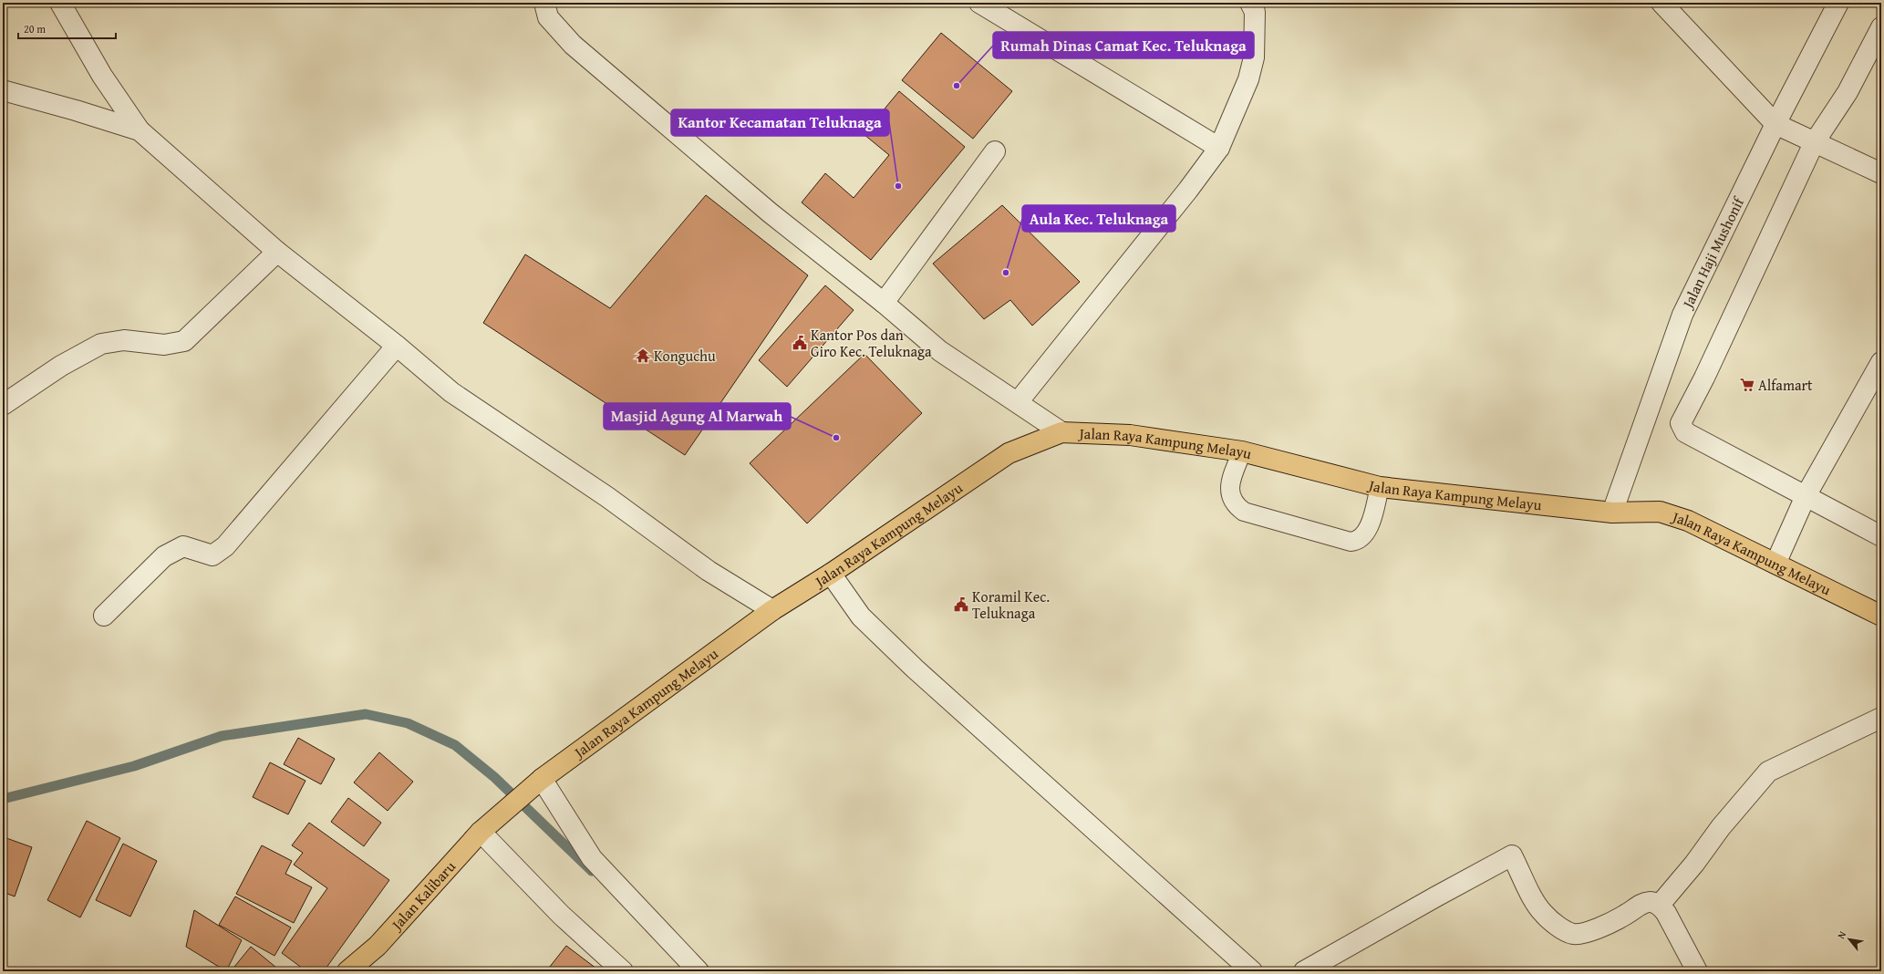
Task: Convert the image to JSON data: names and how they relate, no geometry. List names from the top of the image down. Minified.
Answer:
{"streets":{"main road":["Jalan Raya Kampung Melayu","Jalan Kalibaru"],"street":["Jalan Haji Mushonif"]},"crossings":[["Jalan Haji Mushonif","Jalan Raya Kampung Melayu"],["Jalan Raya Kampung Melayu","Jalan Kalibaru"]],"places":{"other":["Rumah Dinas Camat Kec. Teluknaga","Kantor Kecamatan Teluknaga","Aula Kec. Teluknaga","Masjid Agung Al Marwah"],"public building":["Kantor Pos dan Giro Kec. Teluknaga","Koramil Kec. Teluknaga"],"temple":["Konguchu"],"supermarket":["Alfamart"]},"scale_bar":"20 m","north":"top left"}
